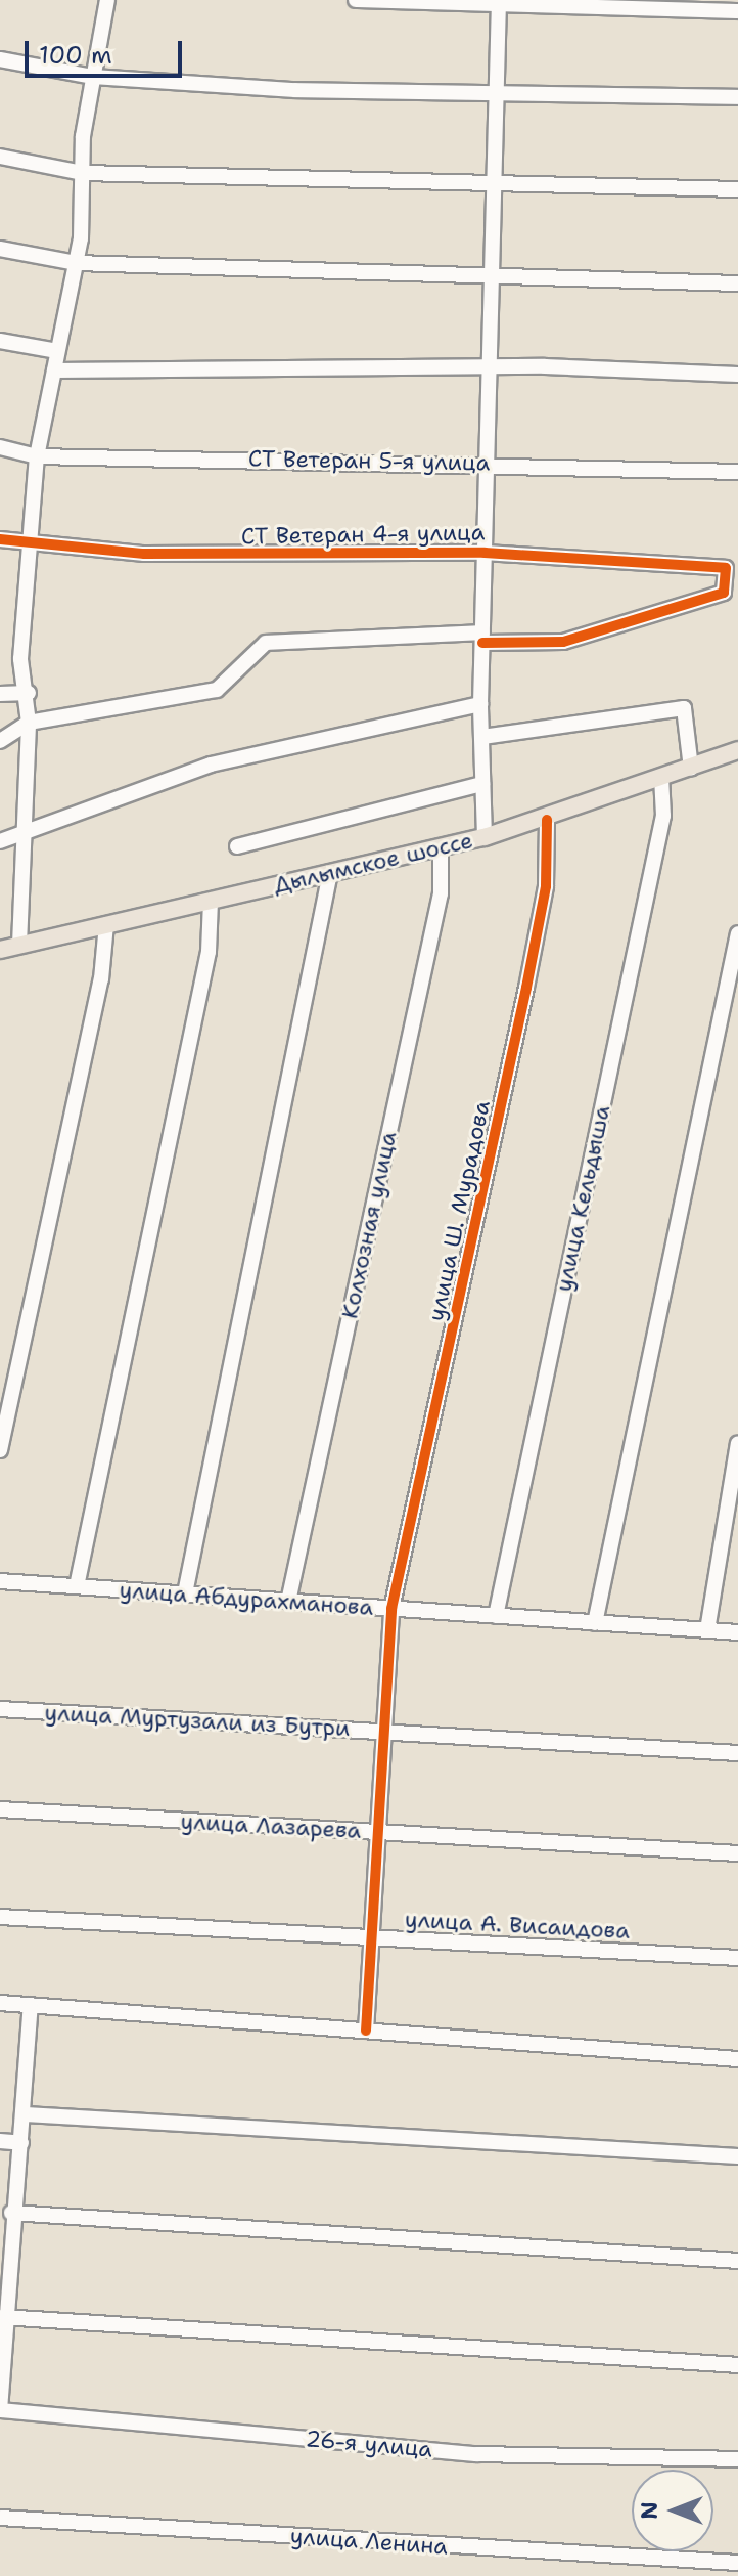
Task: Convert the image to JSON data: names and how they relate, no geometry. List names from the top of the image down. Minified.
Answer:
{"streets":{"main road":["Дылымское шоссе"],"street":["СТ Ветеран 5-я улица","СТ Ветеран 4-я улица","улица Кельдыша","улица Ш. Мурадова","Колхозная улица","улица Абдурахманова","улица Муртузали из Бутри","улица Лазарева","улица А. Висаидова","26-я улица","улица Ленина"]},"crossings":[["Дылымское шоссе","улица Кельдыша"],["Дылымское шоссе","улица Ш. Мурадова"],["Дылымское шоссе","Колхозная улица"],["улица Кельдыша","улица Абдурахманова"],["улица Ш. Мурадова","улица Абдурахманова"],["улица Ш. Мурадова","улица Муртузали из Бутри"],["улица Ш. Мурадова","улица Лазарева"],["улица Ш. Мурадова","улица А. Висаидова"],["Колхозная улица","улица Абдурахманова"]],"scale_bar":"100 m","north":"left"}
